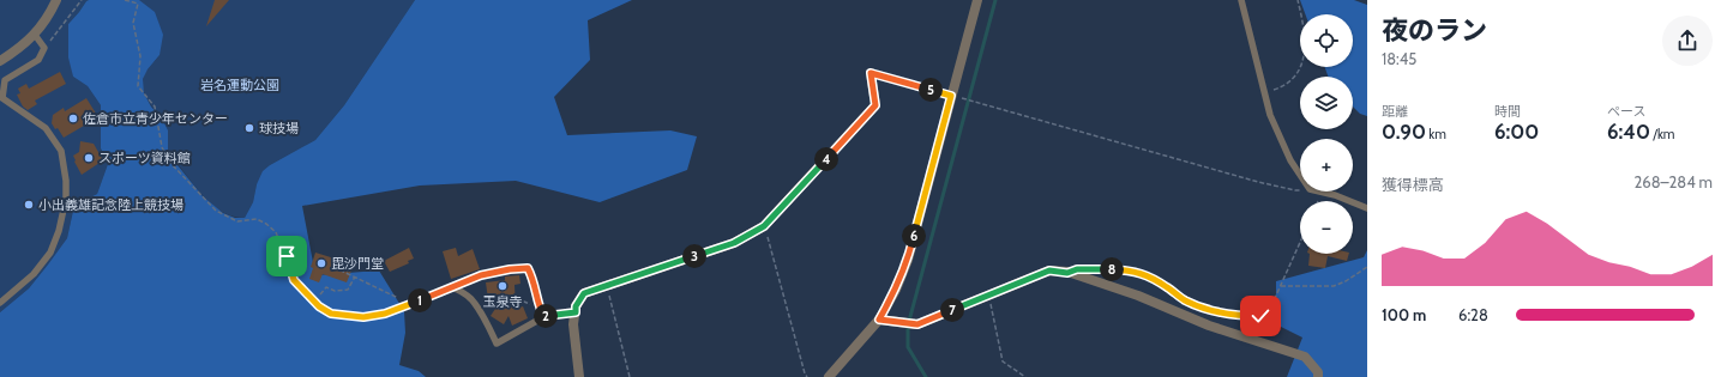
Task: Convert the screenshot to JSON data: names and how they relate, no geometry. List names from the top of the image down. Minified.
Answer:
{"parks":["岩名運動公園"],"places":["佐倉市立青少年センター","球技場","スポーツ資料館","小出義雄記念陸上競技場","毘沙門堂","玉泉寺"],"page":{"heading":["夜のラン","18:45"],"map_buttons":["+","−"],"pins":["5","4","6","3","8","1","7","2"],"stats":[["距離","0.90 km"],["時間","6:00"],["ペース","6:40 /km"]],"chart":["獲得標高","268–284 m"],"list":[{"name":"100 m","note":"6:28"}]}}
